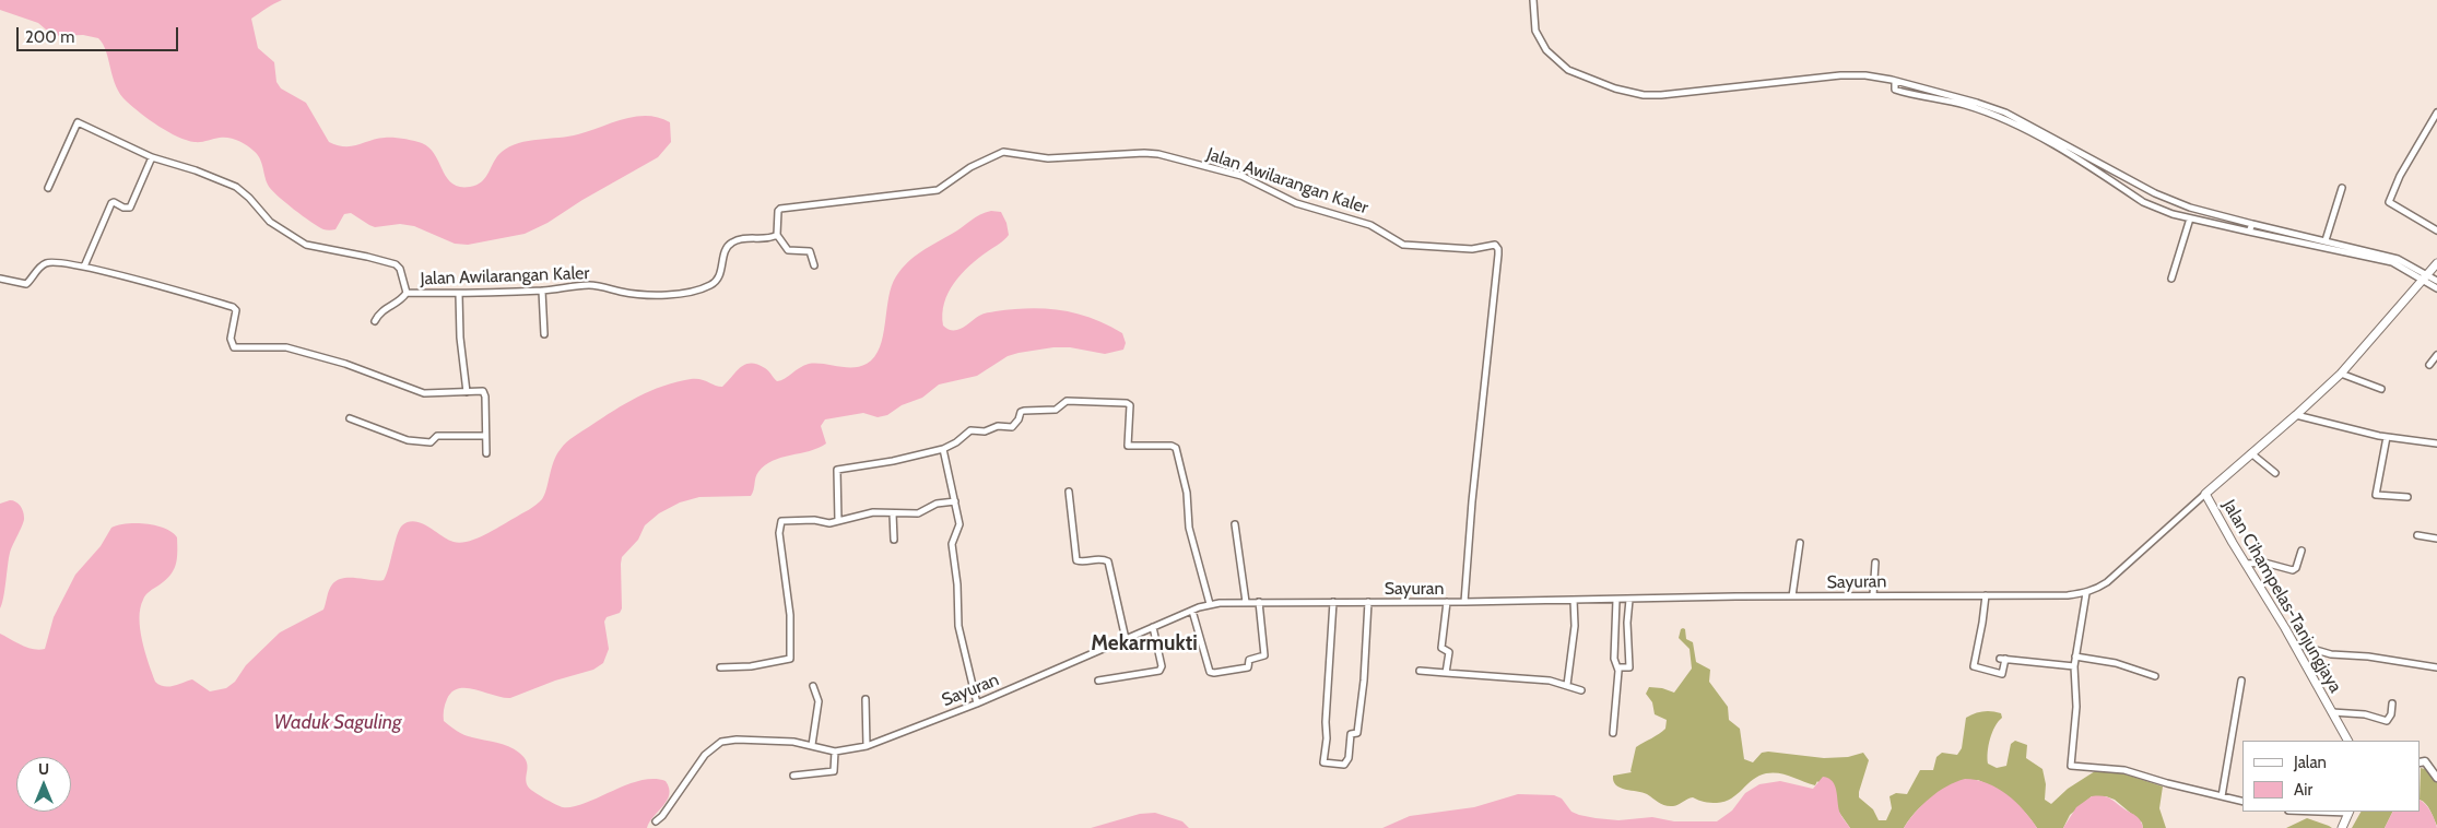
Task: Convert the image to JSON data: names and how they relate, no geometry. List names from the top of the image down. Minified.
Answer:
{"streets":{"main road":["Jalan Cihampelas-Tanjungjaya"],"street":["Jalan Awilarangan Kaler","Sayuran"]},"crossings":[["Jalan Awilarangan Kaler","Sayuran"],["Sayuran","Jalan Cihampelas-Tanjungjaya"]],"districts":["Mekarmukti"],"water":["Waduk Saguling"],"legend":["Jalan","Air"],"scale_bar":"200 m","north":"top"}
